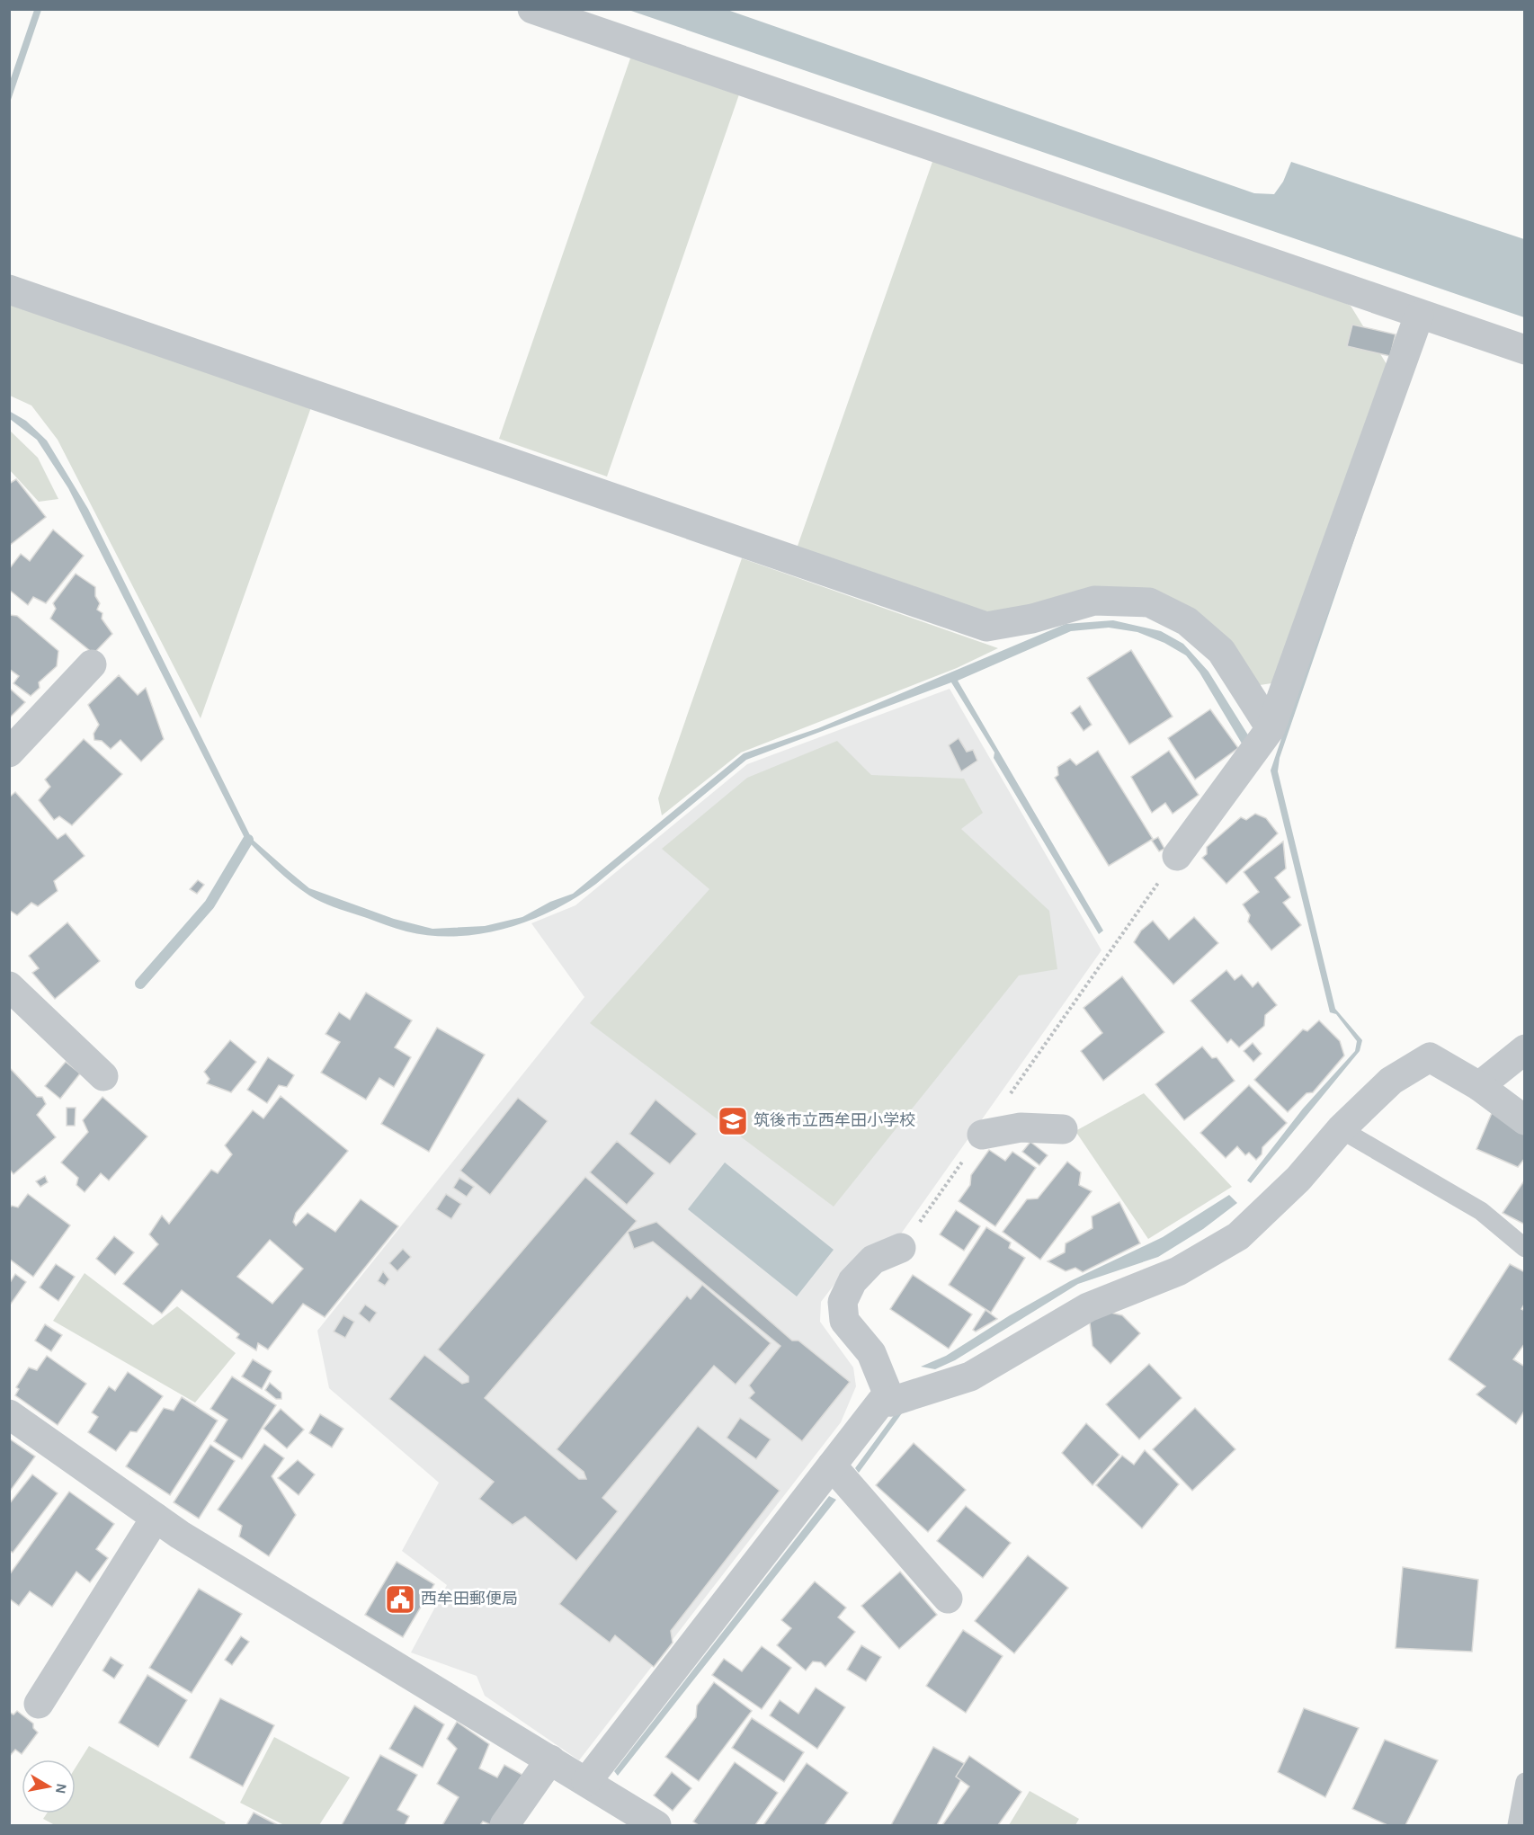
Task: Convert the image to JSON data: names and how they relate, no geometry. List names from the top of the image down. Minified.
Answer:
{"places":{"school or university":["筑後市立西牟田小学校"],"public building":["西牟田郵便局"]},"north":"right"}
